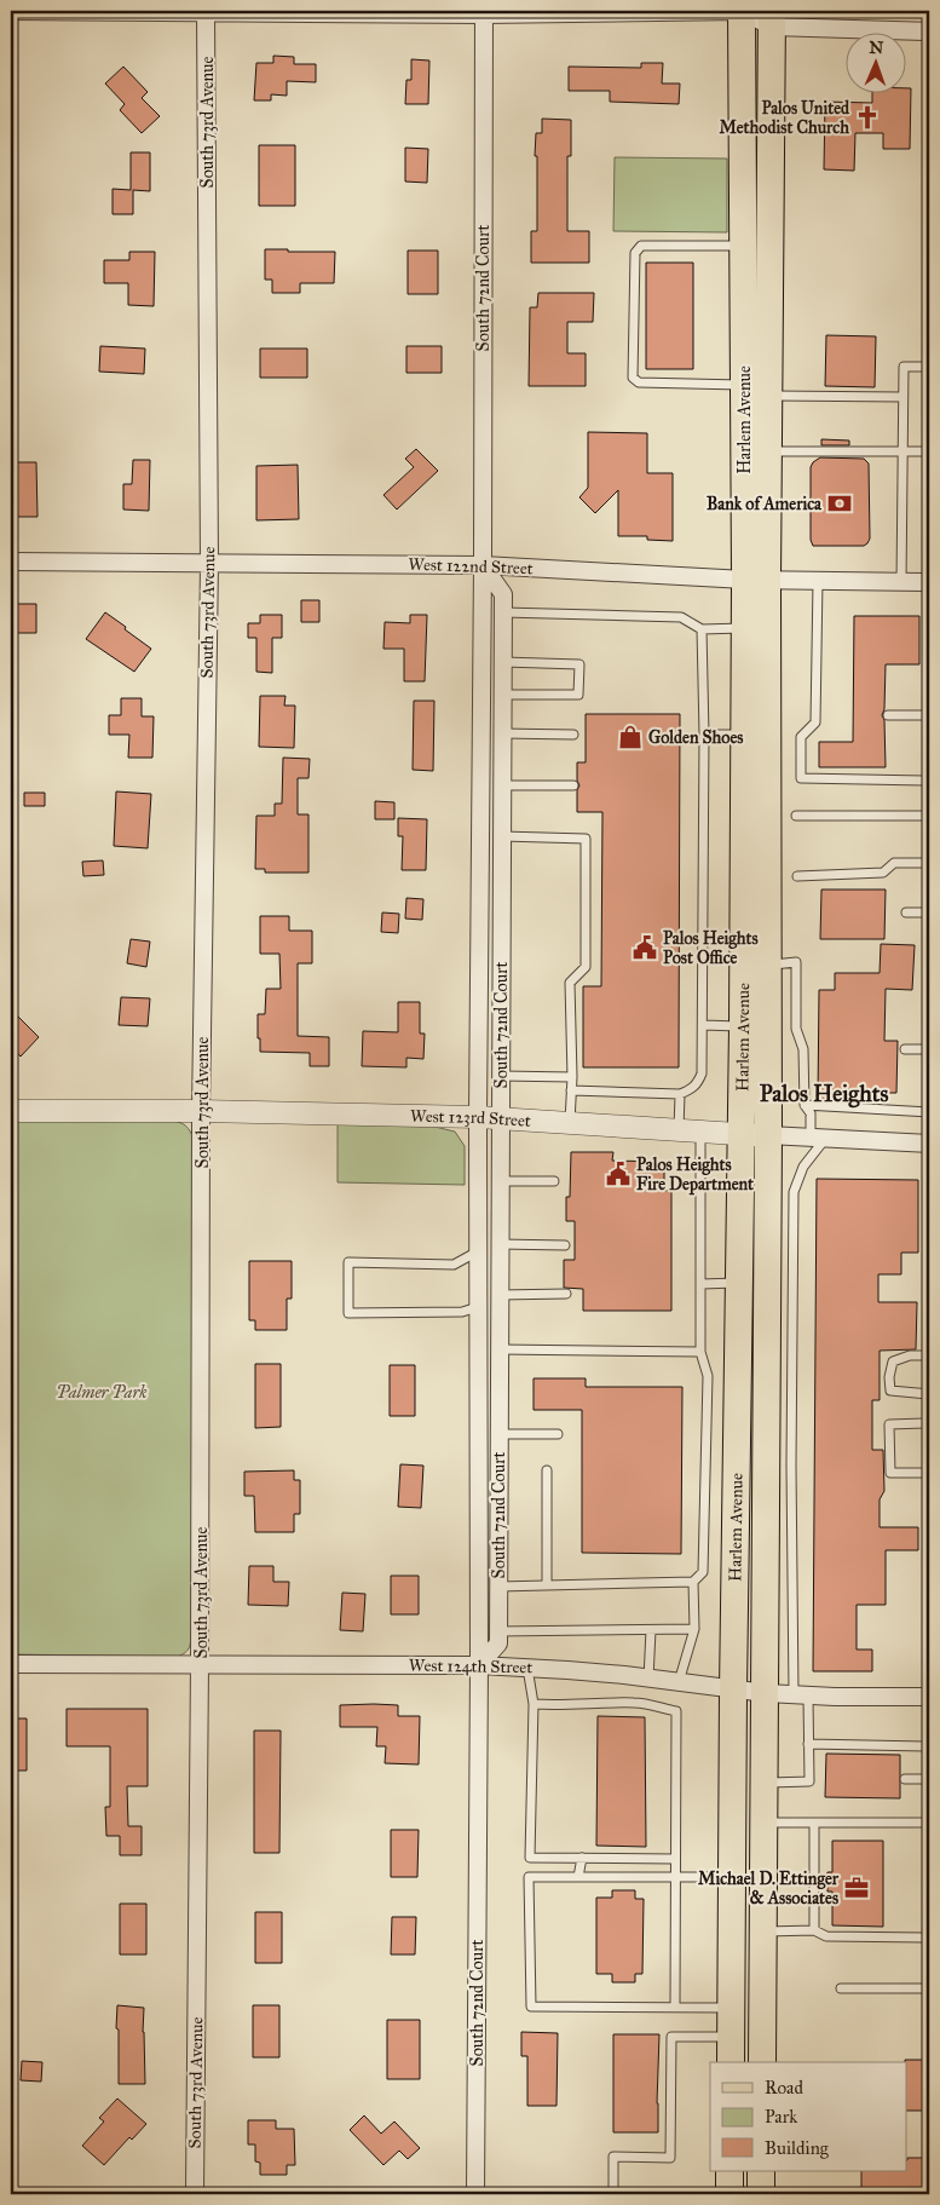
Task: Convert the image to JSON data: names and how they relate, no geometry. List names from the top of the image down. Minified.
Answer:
{"streets":{"main road":["Harlem Avenue"],"street":["South 73rd Avenue","South 72nd Court","West 122nd Street","West 123rd Street","West 124th Street"]},"crossings":[["South 73rd Avenue","West 122nd Street"],["South 73rd Avenue","West 123rd Street"],["South 73rd Avenue","West 124th Street"],["South 72nd Court","West 122nd Street"],["South 72nd Court","West 123rd Street"],["South 72nd Court","West 124th Street"],["Harlem Avenue","West 122nd Street"],["Harlem Avenue","West 123rd Street"],["Harlem Avenue","West 124th Street"]],"districts":["Palos Heights"],"parks":["Palmer Park"],"places":{"church":["Palos United Methodist Church"],"bank":["Bank of America"],"shop":["Golden Shoes"],"public building":["Palos Heights Post Office","Palos Heights Fire Department"],"office":["Michael D. Ettinger & Associates"]},"legend":["Road","Park","Building"],"north":"top"}
